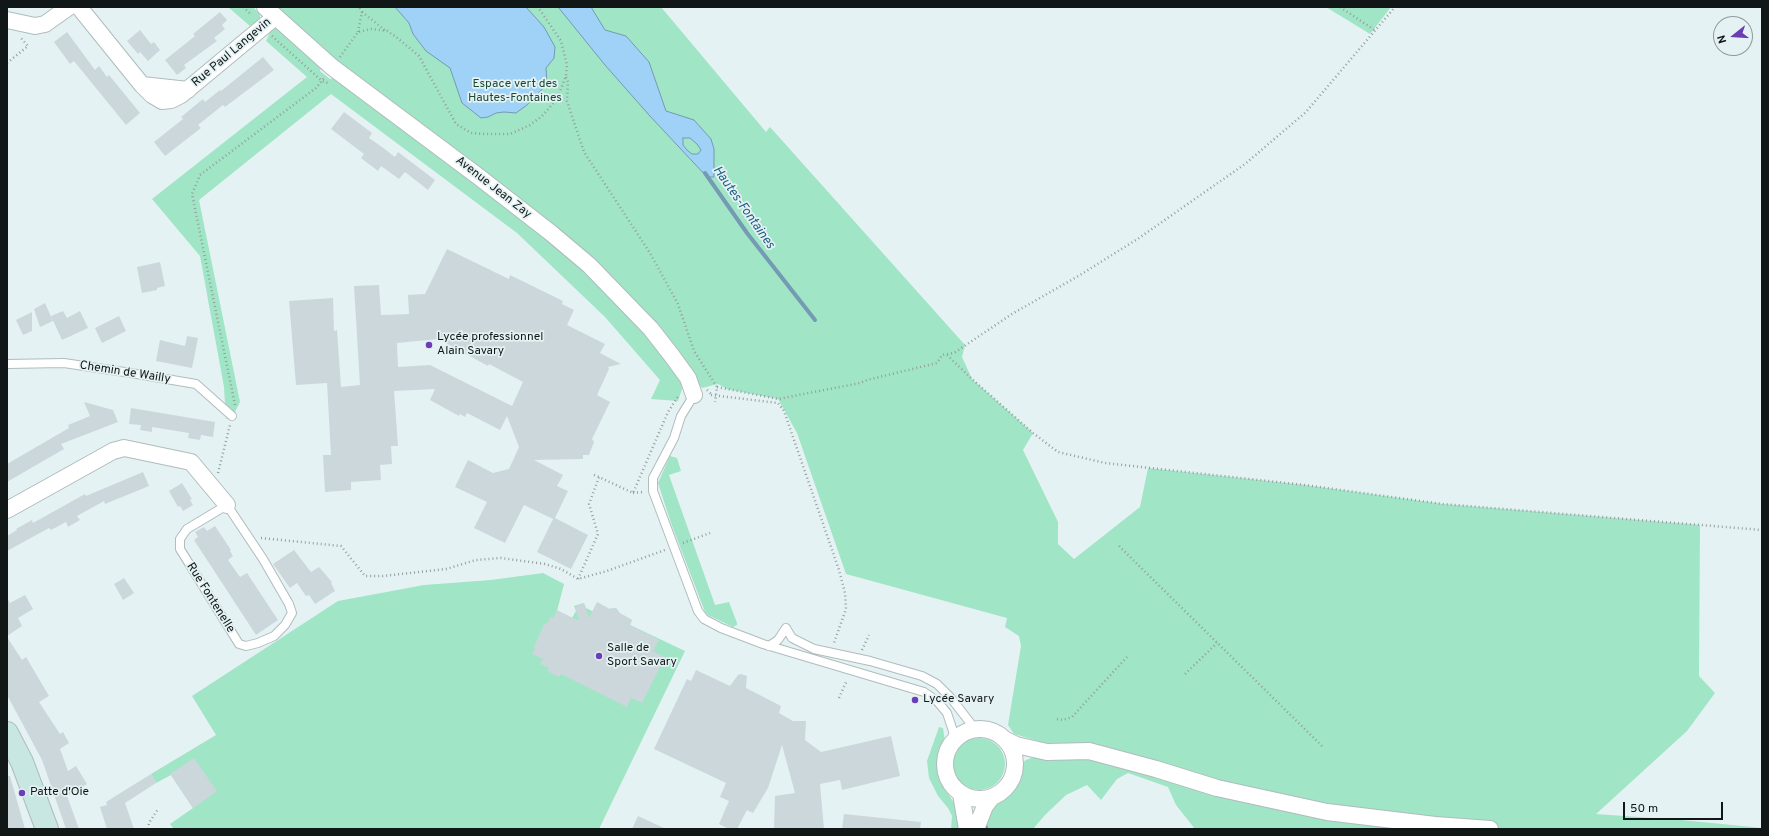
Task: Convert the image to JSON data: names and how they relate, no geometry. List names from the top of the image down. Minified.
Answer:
{"streets":{"street":["Rue Paul Langevin","Avenue Jean Zay","Rue Fontenelle"],"lane":["Chemin de Wailly"]},"crossings":[["Rue Paul Langevin","Avenue Jean Zay"]],"water":["Hautes-Fontaines"],"parks":["Espace vert des Hautes-Fontaines"],"places":["Lycée professionnel Alain Savary","Salle de Sport Savary","Lycée Savary","Patte d'Oie"],"scale_bar":"50 m","north":"left"}
